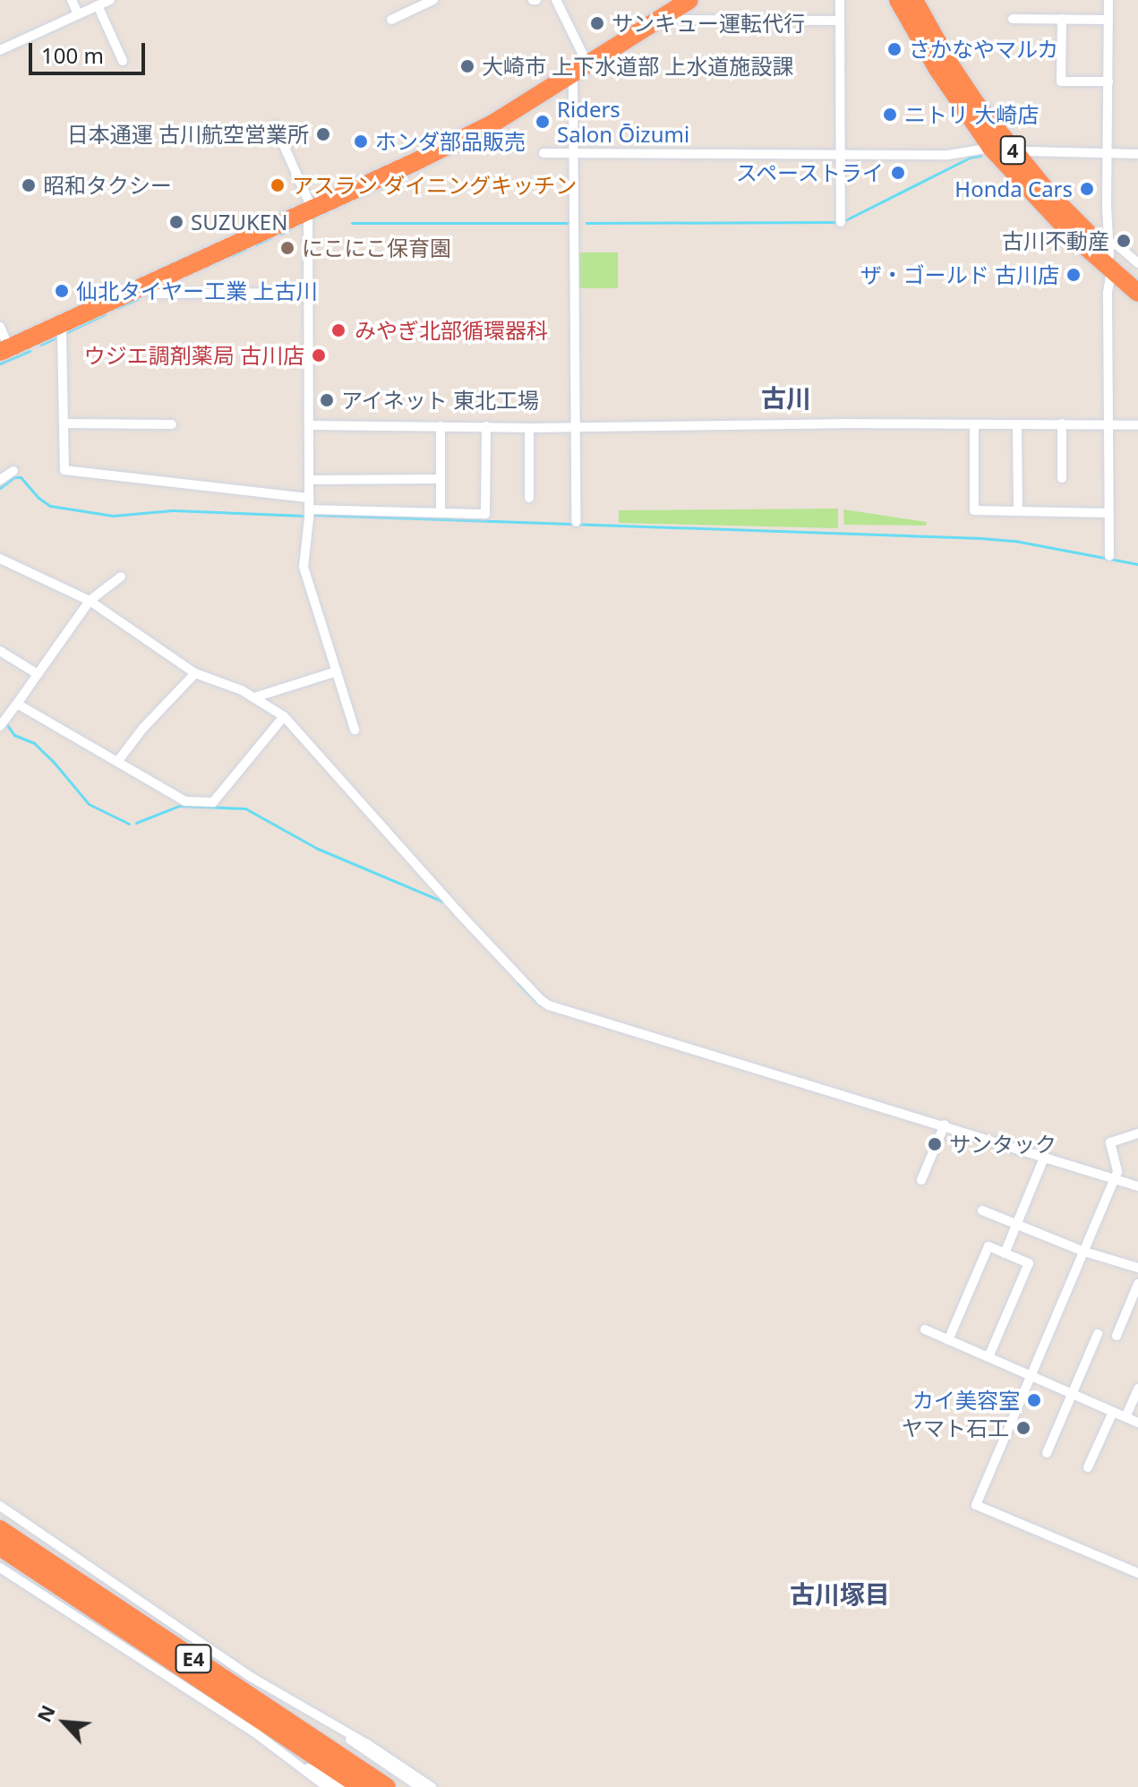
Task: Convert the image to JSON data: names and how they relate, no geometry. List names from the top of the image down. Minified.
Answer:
{"streets":{"highway":["4","E4"]},"districts":["古川","古川塚目"],"places":["サンキュー運転代行","さかなやマルカ","大崎市 上下水道部 上水道施設課","ニトリ 大崎店","Riders Salon Ōizumi","日本通運 古川航空営業所","ホンダ部品販売","スペーストライ","昭和タクシー","アスラン ダイニングキッチン","Honda Cars","SUZUKEN","古川不動産","にこにこ保育園","ザ・ゴールド 古川店","仙北タイヤー工業 上古川","みやぎ北部循環器科","ウジエ調剤薬局 古川店","アイネット 東北工場","サンタック","カイ美容室","ヤマト石工"],"scale_bar":"100 m","north":"top left"}
